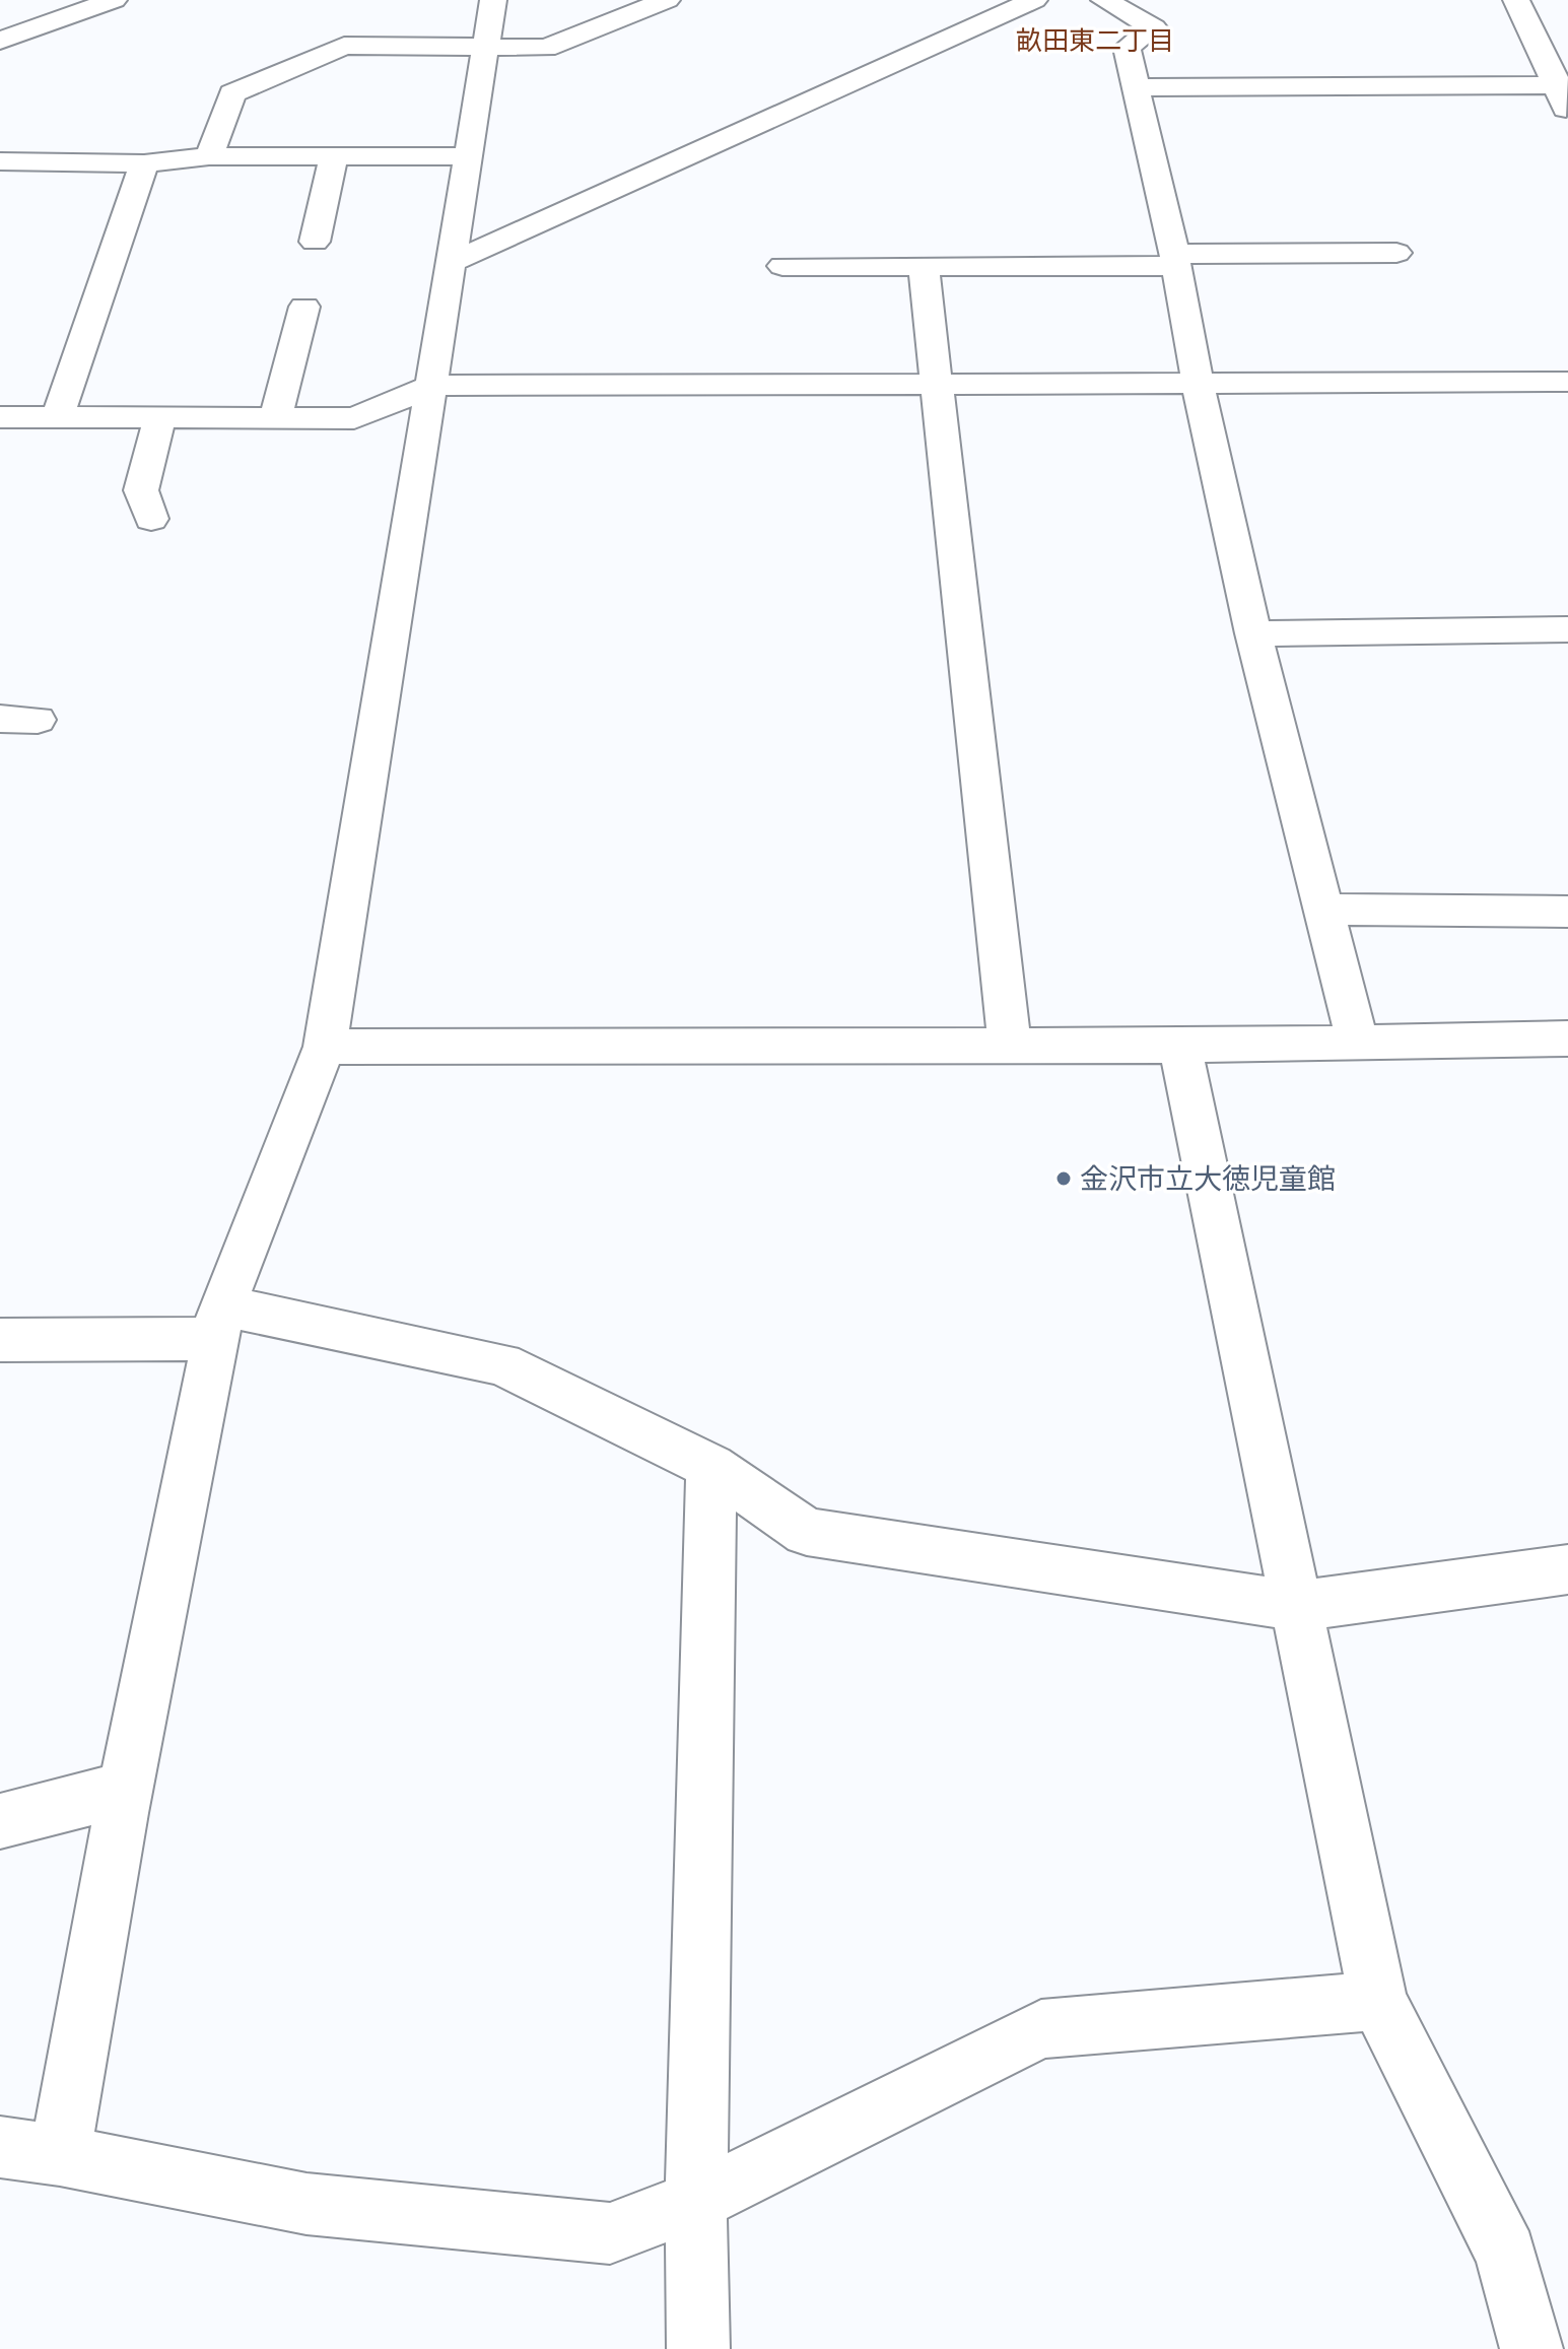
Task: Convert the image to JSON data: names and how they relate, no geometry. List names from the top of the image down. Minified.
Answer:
{"districts":["畝田東二丁目"],"places":["金沢市立大徳児童館"]}
